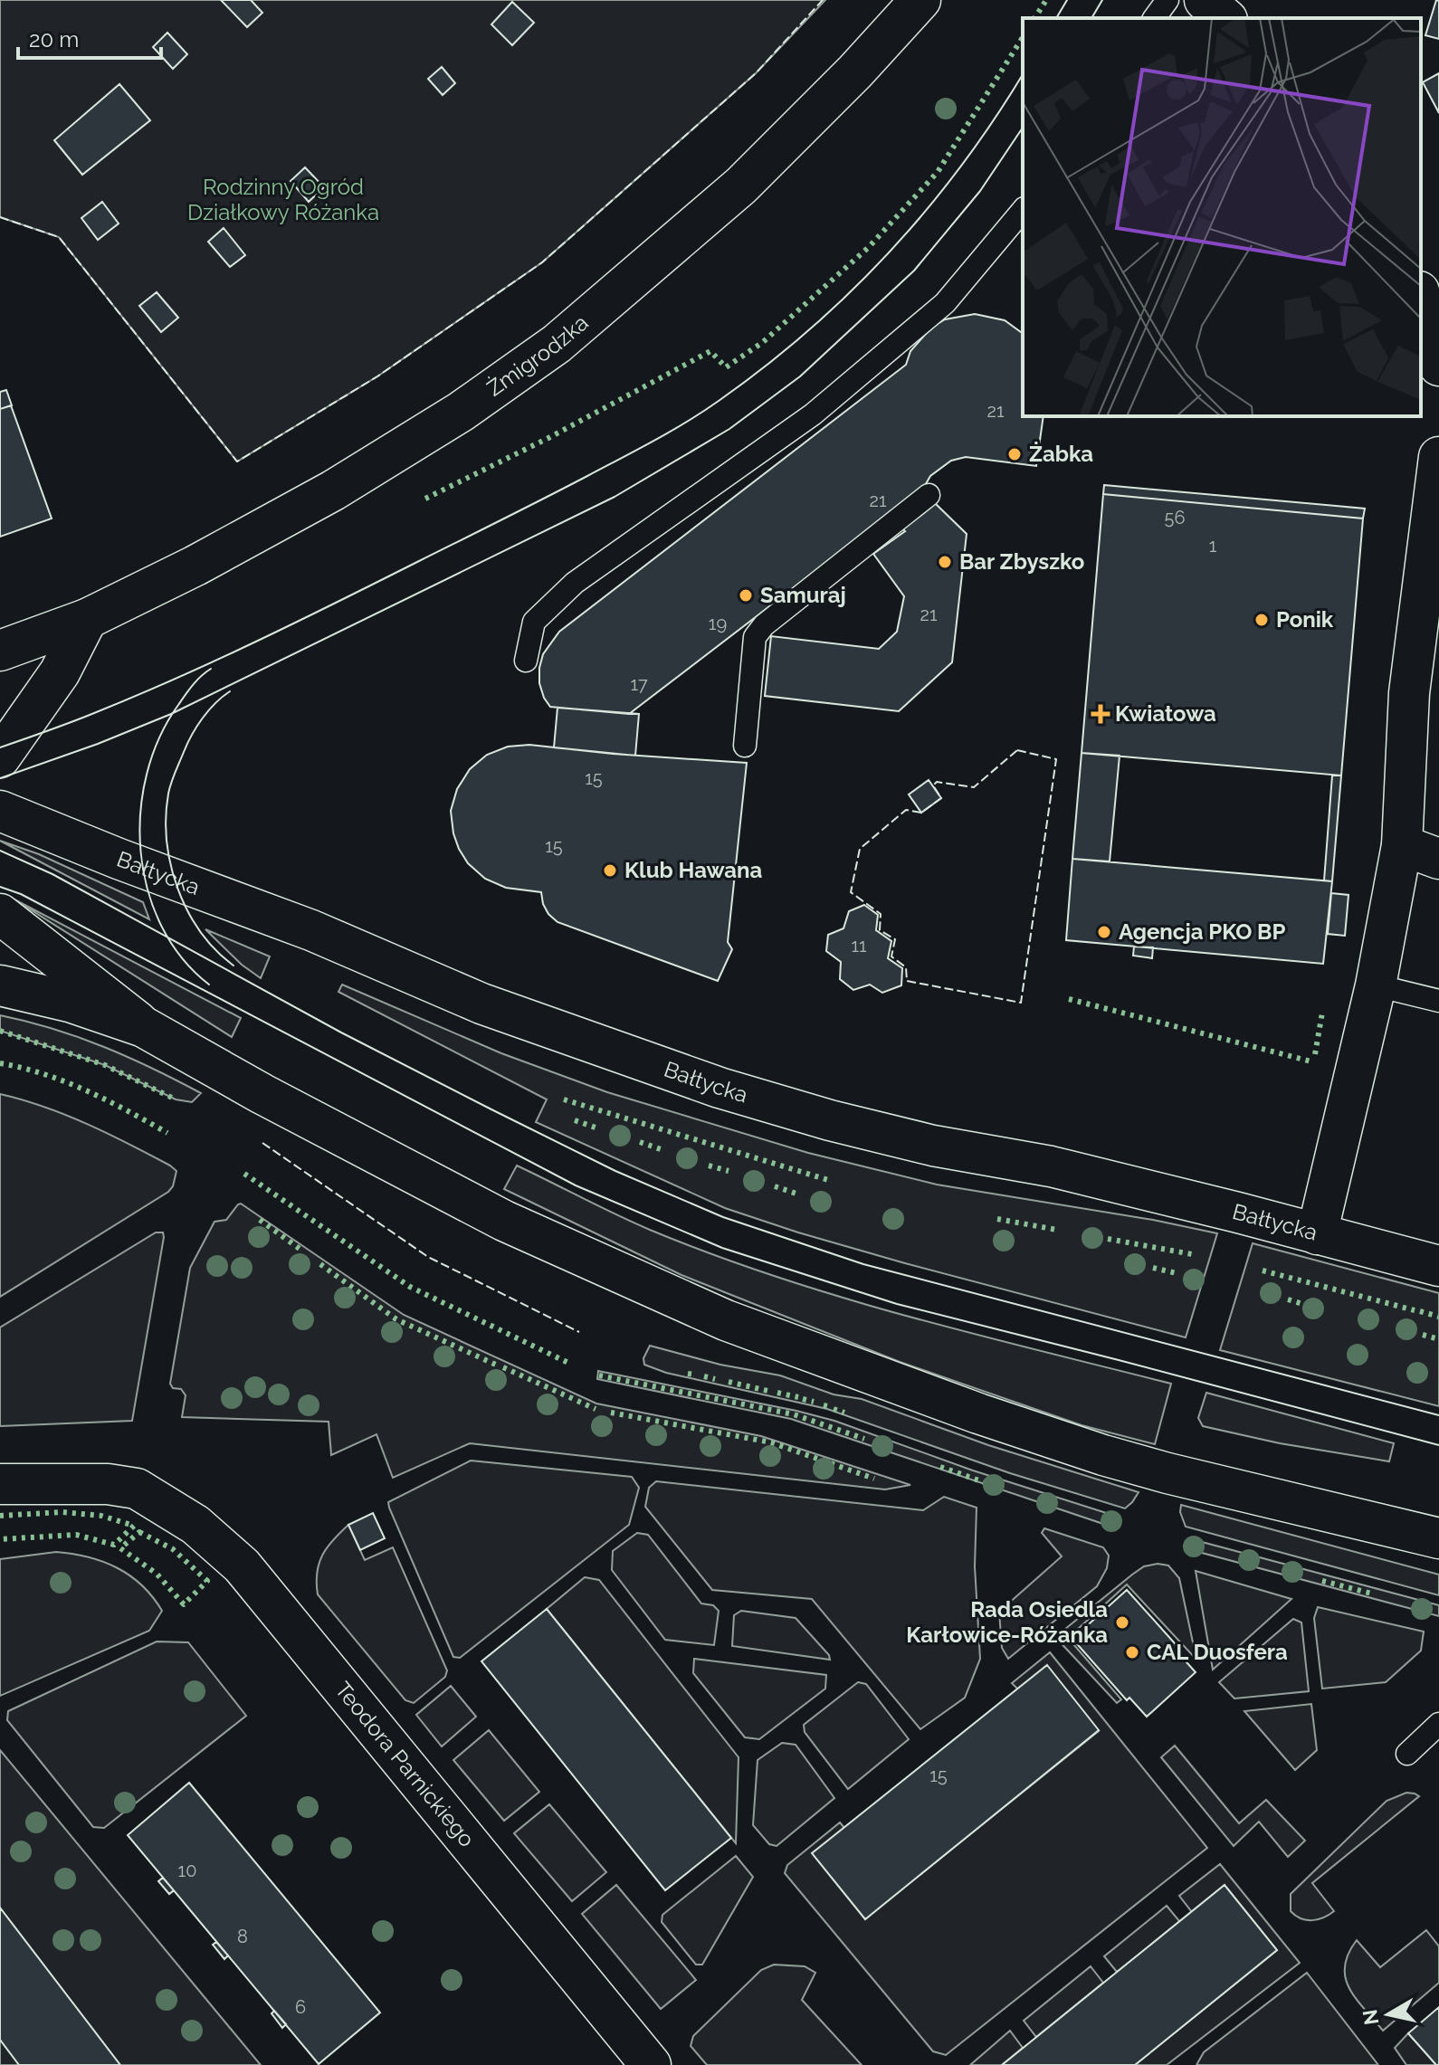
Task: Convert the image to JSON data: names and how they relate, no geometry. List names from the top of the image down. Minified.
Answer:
{"streets":{"street":["Żmigrodzka","Bałtycka","Teodora Parnickiego"]},"parks":["Rodzinny Ogród Działkowy Różanka"],"places":{"other":["Żabka","Bar Zbyszko","Samuraj","Ponik","Klub Hawana","Agencja PKO BP","Rada Osiedla Karłowice-Różanka","CAL Duosfera"],"health":["Kwiatowa"]},"house_numbers":["21","21","56","1","21","19","17","15","15","11","15","10","8","6"],"scale_bar":"20 m","north":"left"}
